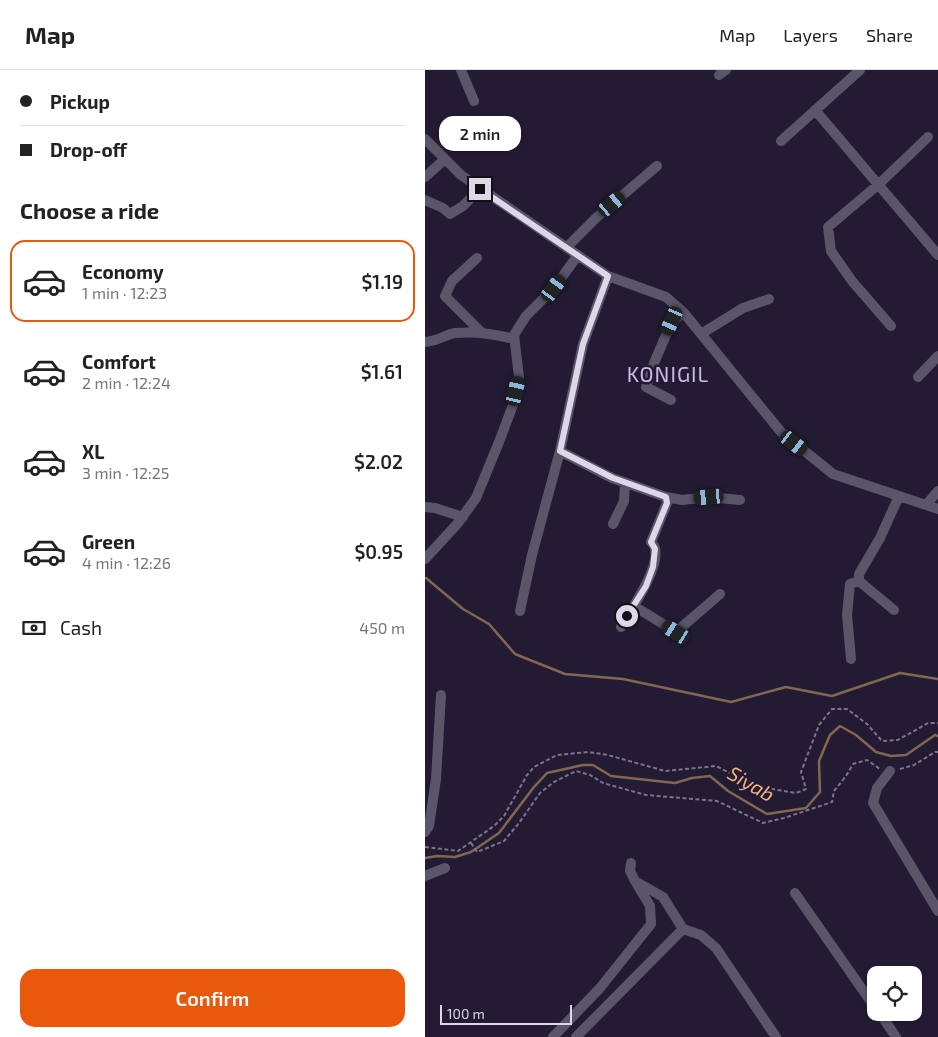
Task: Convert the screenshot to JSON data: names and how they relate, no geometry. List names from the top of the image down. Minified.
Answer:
{"districts":["KONIGIL"],"water":["Siyab"],"scale_bar":"100 m","page":{"header":"Map","nav":["Map","Layers","Share"],"banner":["Pickup","Drop-off"],"bubble":"2 min","heading":"Choose a ride","list":[{"name":"Economy","note":"1 min · 12:23","value":"$1.19"},{"name":"Comfort","note":"2 min · 12:24","value":"$1.61"},{"name":"XL","note":"3 min · 12:25","value":"$2.02"},{"name":"Green","note":"4 min · 12:26","value":"$0.95"}],"pay":["Cash","450 m"],"buttons":"Confirm","scale":"100 m"}}
